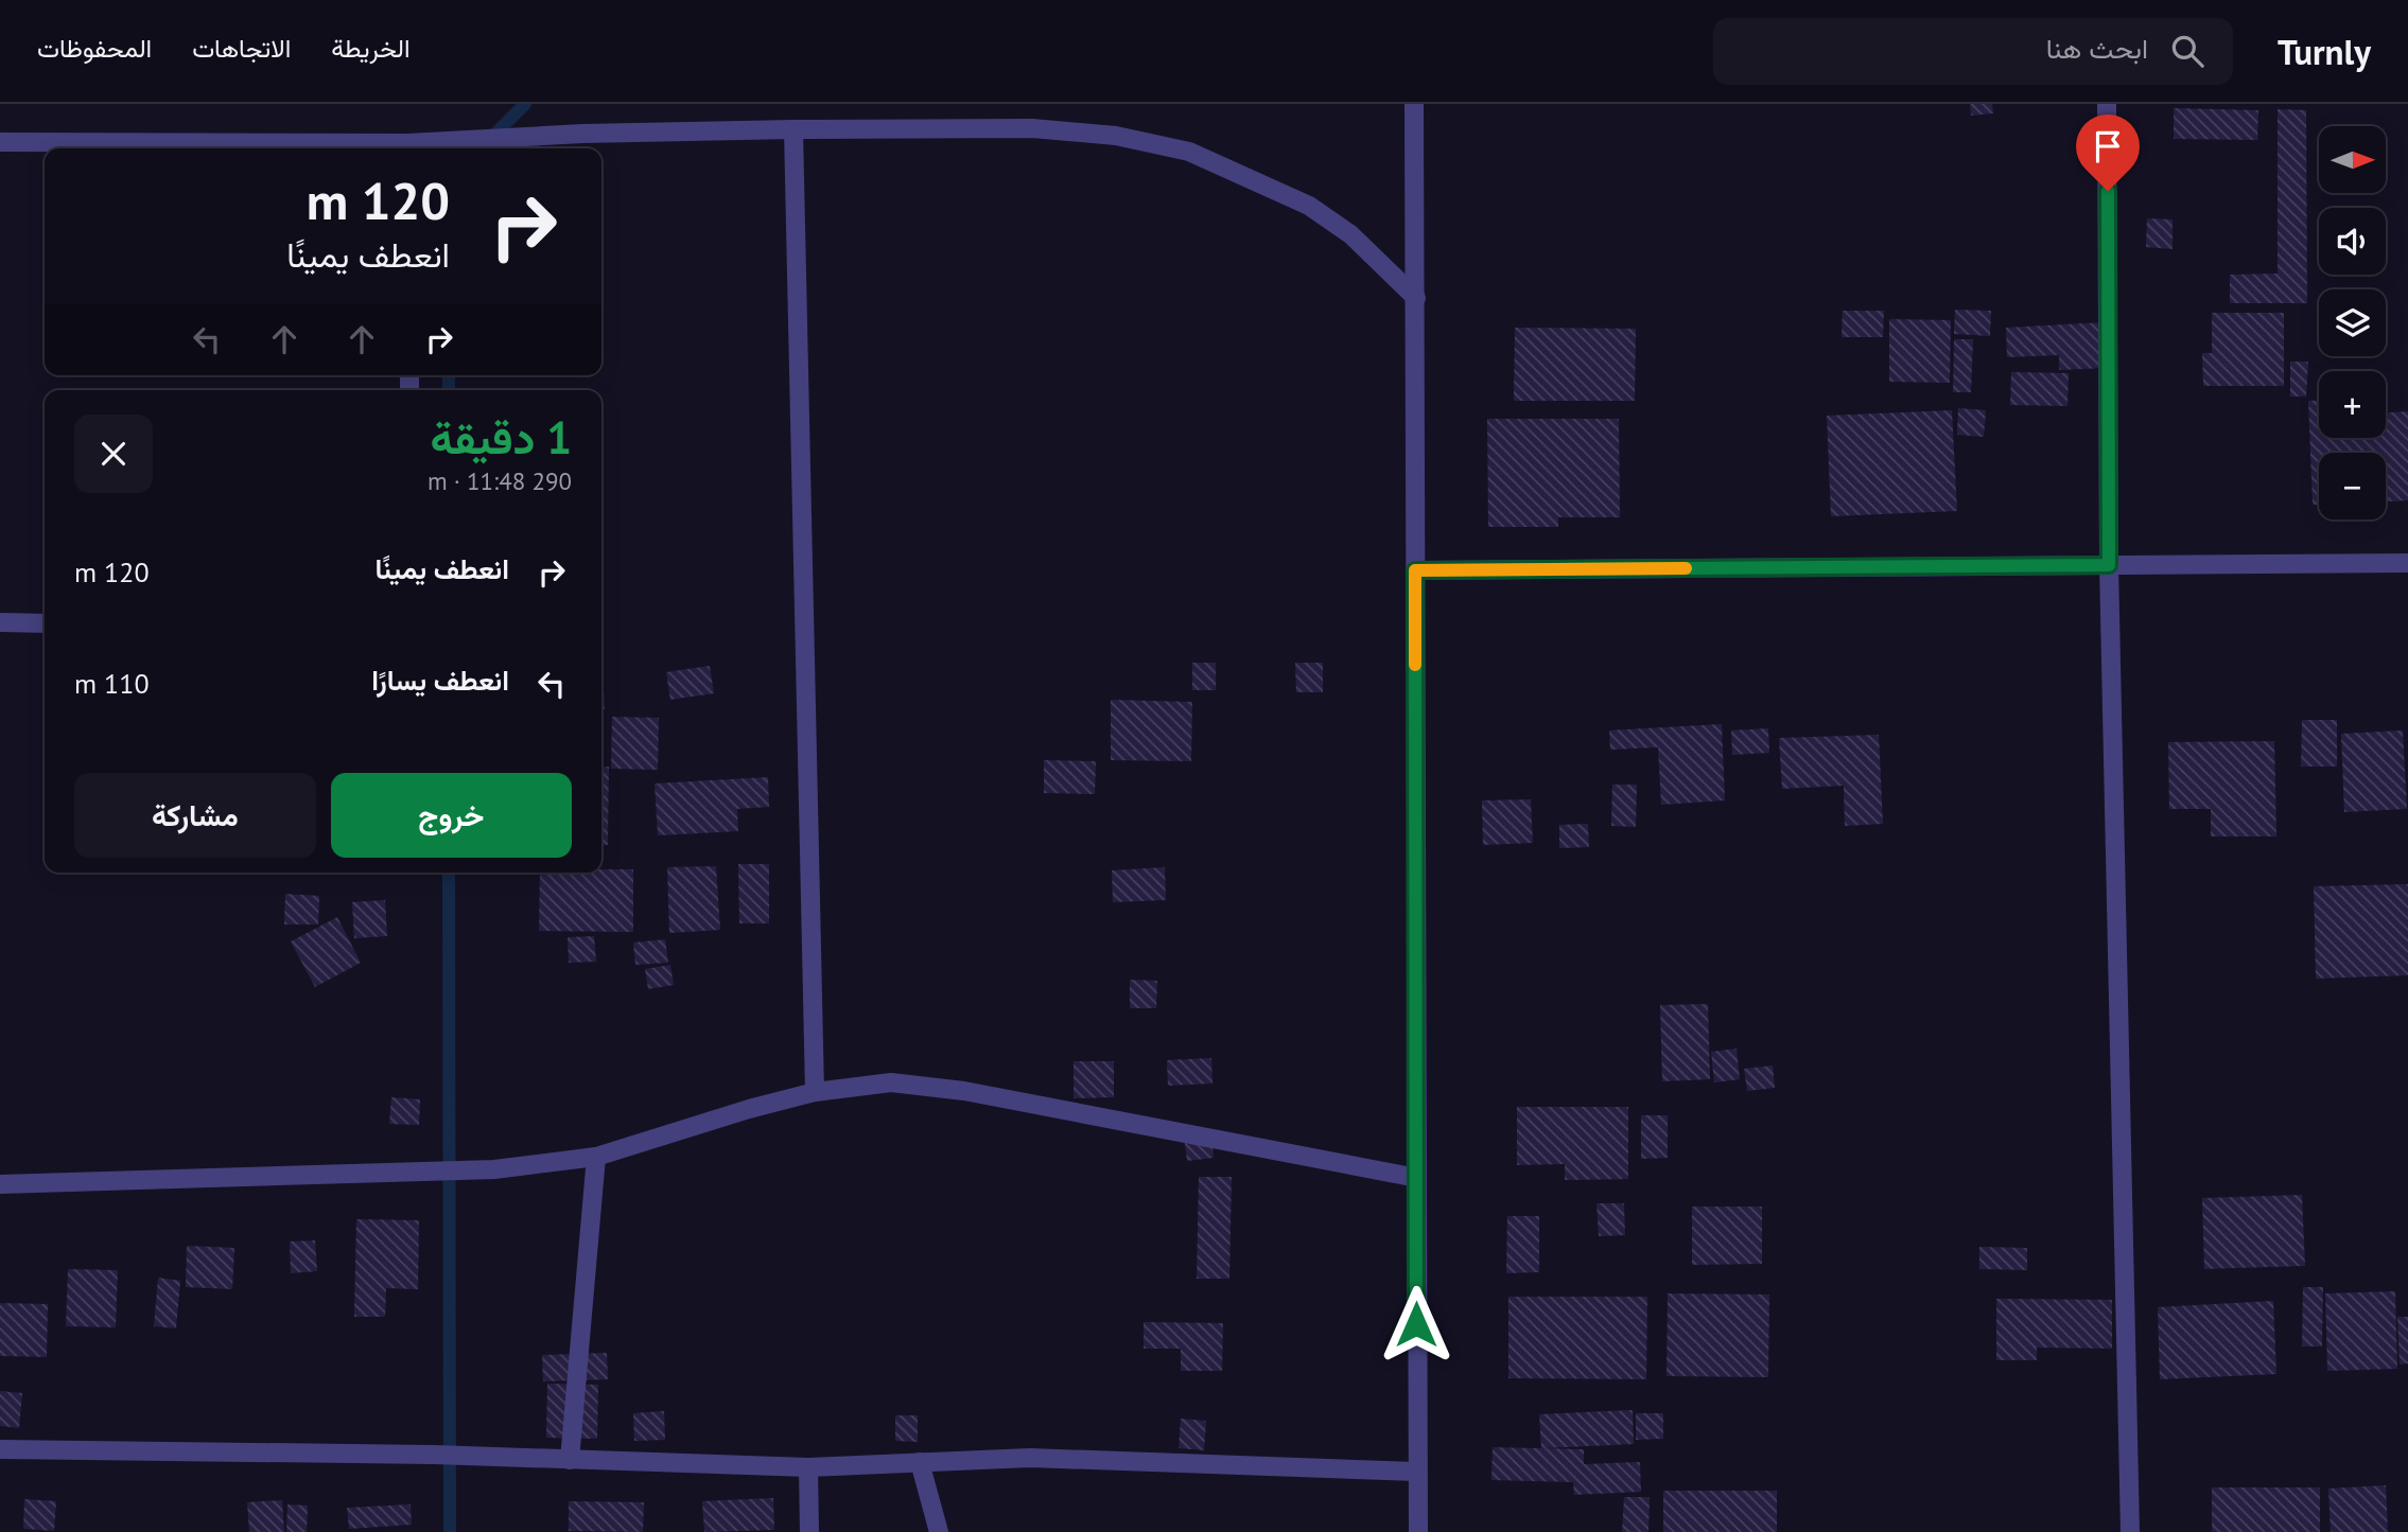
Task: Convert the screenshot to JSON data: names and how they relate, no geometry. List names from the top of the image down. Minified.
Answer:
{"north":"right","page":{"header":"Turnly","search":"ابحث هنا","nav":["الخريطة","الاتجاهات","المحفوظات"],"map_buttons":["+","−"],"turn":["120 m","انعطف يمينًا"],"heading":["1 دقيقة","290 m · 11:48"],"list":[{"name":"انعطف يمينًا","value":"120 m"},{"name":"انعطف يسارًا","value":"110 m"}],"buttons":["خروج","مشاركة"]}}
